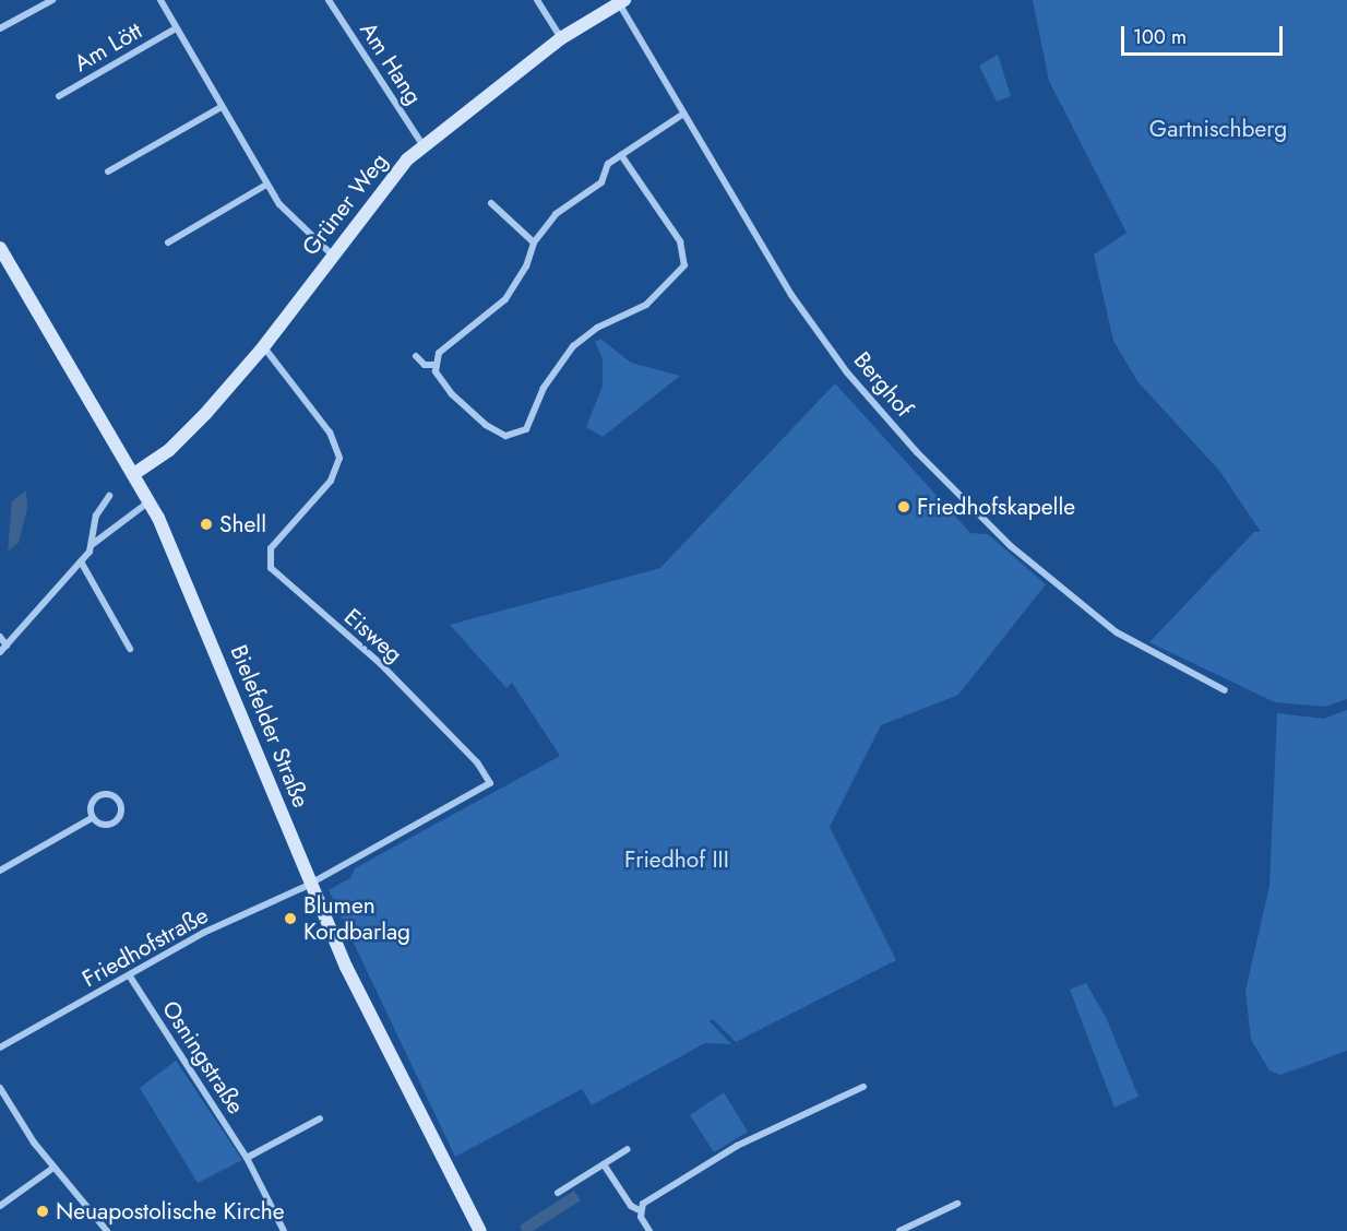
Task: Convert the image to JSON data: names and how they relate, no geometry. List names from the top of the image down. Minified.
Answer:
{"streets":{"street":["Am Lött","Am Hang","Grüner Weg","Berghof","Eisweg","Bielefelder Straße","Friedhofstraße","Osningstraße"]},"crossings":[["Am Lött","Grüner Weg"],["Am Hang","Grüner Weg"],["Grüner Weg","Berghof"],["Grüner Weg","Eisweg"],["Grüner Weg","Bielefelder Straße"],["Eisweg","Bielefelder Straße"],["Eisweg","Friedhofstraße"],["Bielefelder Straße","Friedhofstraße"],["Friedhofstraße","Osningstraße"]],"parks":["Gartnischberg","Friedhof III"],"places":["Friedhofskapelle","Shell","Blumen Kordbarlag","Neuapostolische Kirche"],"scale_bar":"100 m"}
